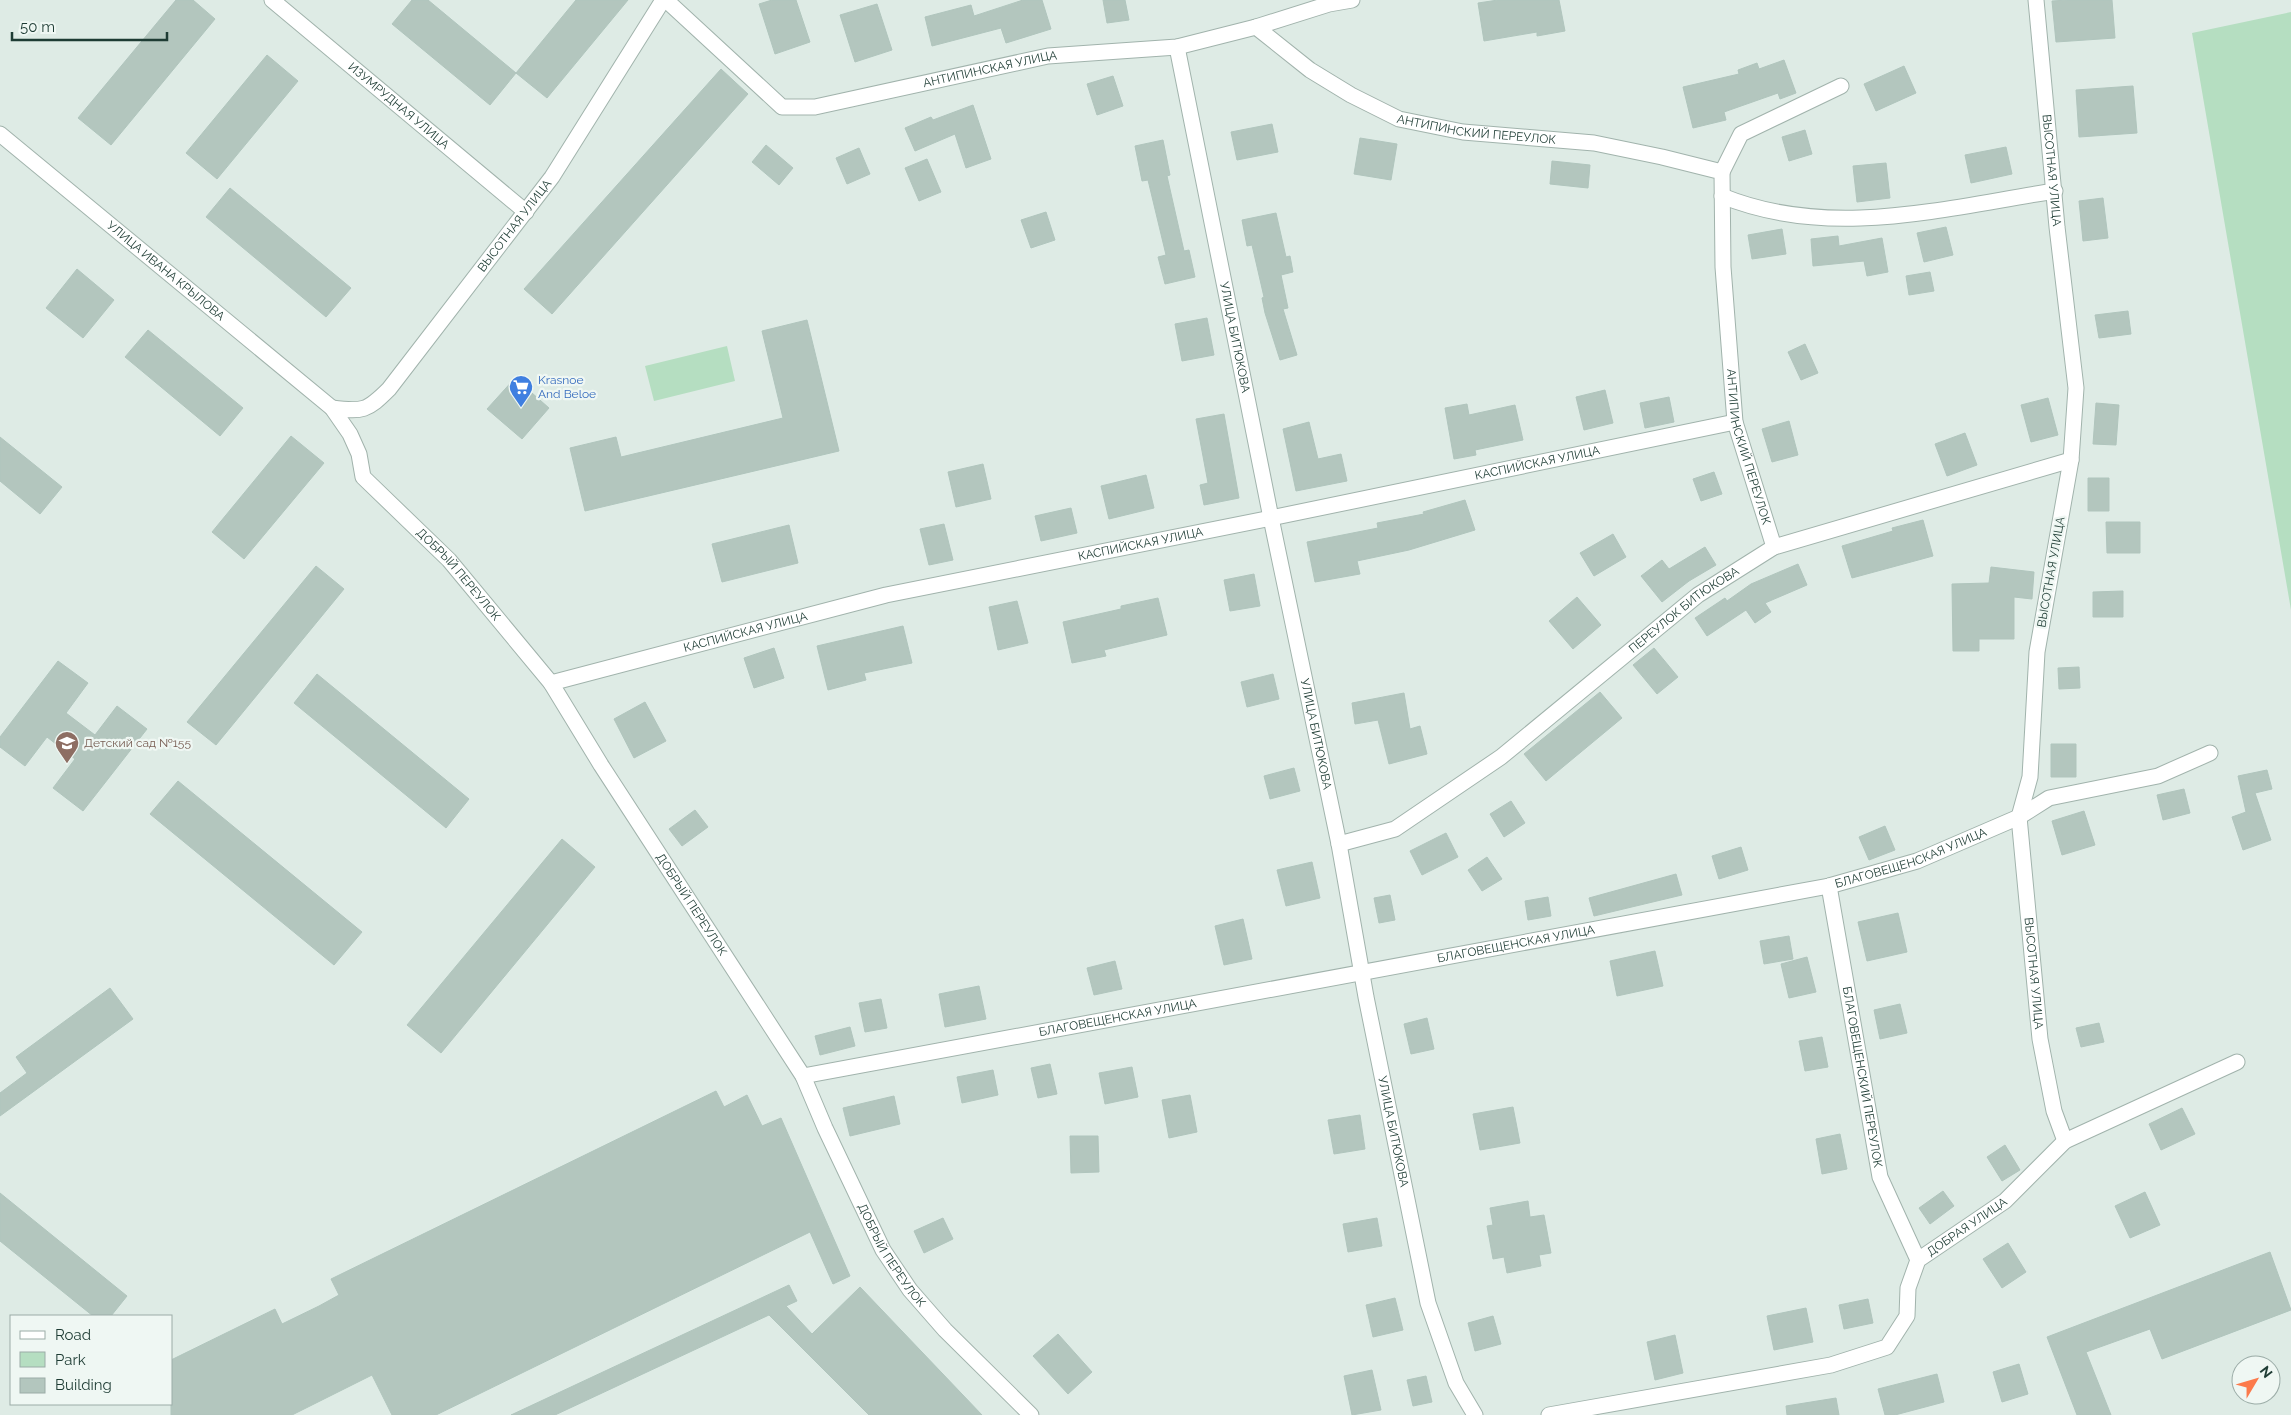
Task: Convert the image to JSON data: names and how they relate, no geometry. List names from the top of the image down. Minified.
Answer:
{"streets":{"street":["АНТИПИНСКАЯ УЛИЦА","ИЗУМРУДНАЯ УЛИЦА","АНТИПИНСКИЙ ПЕРЕУЛОК","ВЫСОТНАЯ УЛИЦА","УЛИЦА ИВАНА КРЫЛОВА","УЛИЦА БИТЮКОВА","КАСПИЙСКАЯ УЛИЦА","ДОБРЫЙ ПЕРЕУЛОК","ПЕРЕУЛОК БИТЮКОВА","БЛАГОВЕЩЕНСКАЯ УЛИЦА","БЛАГОВЕЩЕНСКИЙ ПЕРЕУЛОК","ДОБРАЯ УЛИЦА"]},"crossings":[["АНТИПИНСКАЯ УЛИЦА","АНТИПИНСКИЙ ПЕРЕУЛОК"],["АНТИПИНСКАЯ УЛИЦА","ВЫСОТНАЯ УЛИЦА"],["АНТИПИНСКАЯ УЛИЦА","УЛИЦА БИТЮКОВА"],["ИЗУМРУДНАЯ УЛИЦА","ВЫСОТНАЯ УЛИЦА"],["АНТИПИНСКИЙ ПЕРЕУЛОК","КАСПИЙСКАЯ УЛИЦА"],["АНТИПИНСКИЙ ПЕРЕУЛОК","ПЕРЕУЛОК БИТЮКОВА"],["ВЫСОТНАЯ УЛИЦА","УЛИЦА ИВАНА КРЫЛОВА"],["ВЫСОТНАЯ УЛИЦА","ДОБРЫЙ ПЕРЕУЛОК"],["ВЫСОТНАЯ УЛИЦА","ПЕРЕУЛОК БИТЮКОВА"],["ВЫСОТНАЯ УЛИЦА","БЛАГОВЕЩЕНСКАЯ УЛИЦА"],["ВЫСОТНАЯ УЛИЦА","ДОБРАЯ УЛИЦА"],["УЛИЦА ИВАНА КРЫЛОВА","ДОБРЫЙ ПЕРЕУЛОК"],["УЛИЦА БИТЮКОВА","КАСПИЙСКАЯ УЛИЦА"],["УЛИЦА БИТЮКОВА","ПЕРЕУЛОК БИТЮКОВА"],["УЛИЦА БИТЮКОВА","БЛАГОВЕЩЕНСКАЯ УЛИЦА"],["КАСПИЙСКАЯ УЛИЦА","ДОБРЫЙ ПЕРЕУЛОК"],["ДОБРЫЙ ПЕРЕУЛОК","БЛАГОВЕЩЕНСКАЯ УЛИЦА"],["БЛАГОВЕЩЕНСКАЯ УЛИЦА","БЛАГОВЕЩЕНСКИЙ ПЕРЕУЛОК"],["БЛАГОВЕЩЕНСКИЙ ПЕРЕУЛОК","ДОБРАЯ УЛИЦА"]],"places":{"supermarket":["Krasnoe And Beloe"],"school or university":["Детский сад №155"]},"legend":["Road","Park","Building"],"scale_bar":"50 m","north":"top right"}
